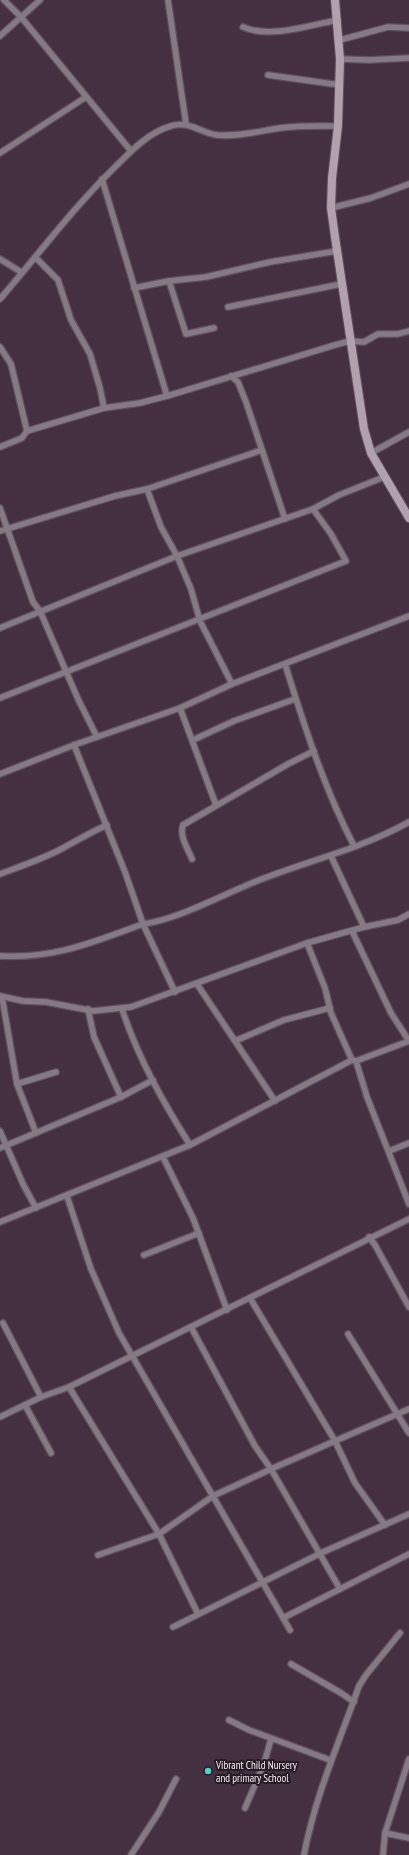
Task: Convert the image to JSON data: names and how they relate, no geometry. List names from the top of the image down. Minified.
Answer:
{"places":["Vibrant Child Nursery and primary School"]}
